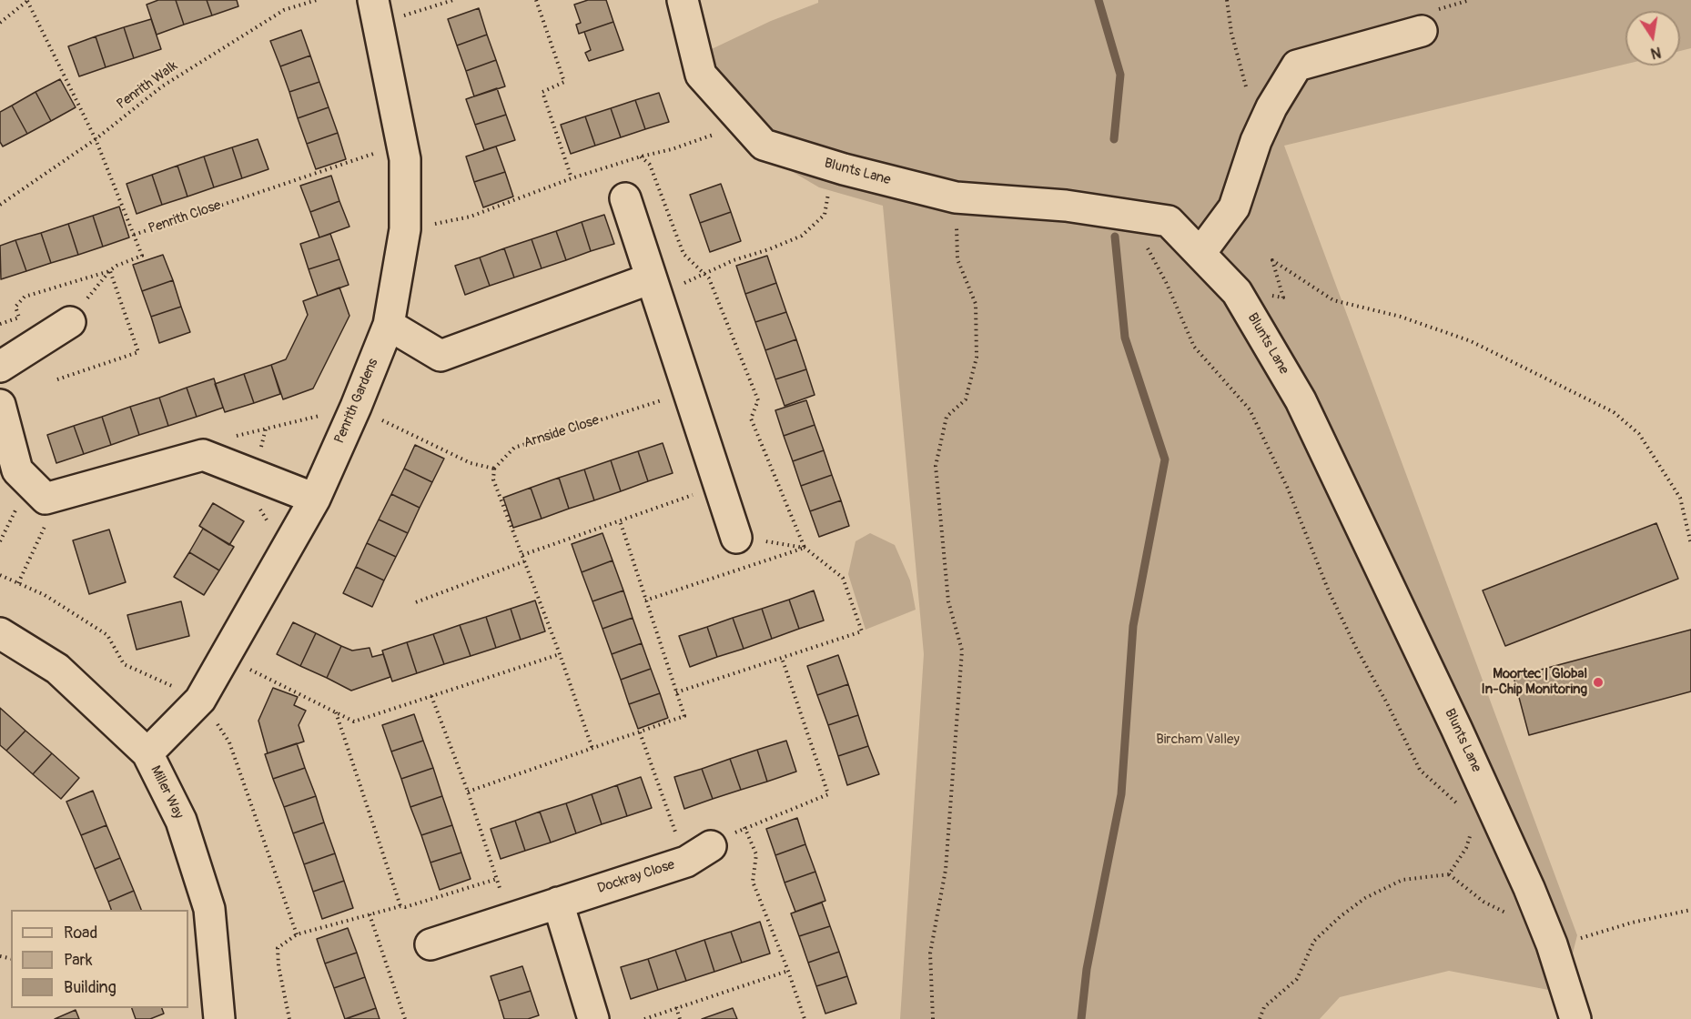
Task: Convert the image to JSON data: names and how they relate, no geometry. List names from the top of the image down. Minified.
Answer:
{"streets":{"street":["Blunts Lane","Penrith Gardens","Miller Way","Dockray Close"],"path":["Penrith Walk","Penrith Close","Arnside Close"]},"crossings":[["Penrith Close","Penrith Gardens"],["Penrith Gardens","Miller Way"]],"parks":["Bircham Valley"],"places":["Moortec | Global In-Chip Monitoring"],"legend":["Road","Park","Building"],"north":"bottom"}
